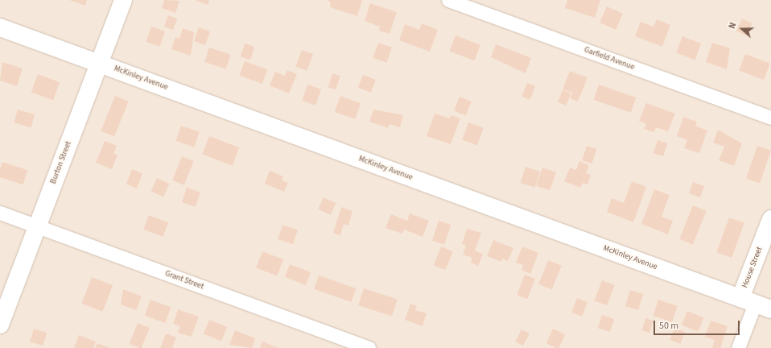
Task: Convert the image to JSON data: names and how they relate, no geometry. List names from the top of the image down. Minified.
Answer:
{"streets":{"street":["Garfield Avenue","McKinley Avenue","Burton Street","House Street","Grant Street"]},"crossings":[["McKinley Avenue","Burton Street"],["McKinley Avenue","House Street"],["Burton Street","Grant Street"]],"scale_bar":"50 m","north":"left"}
